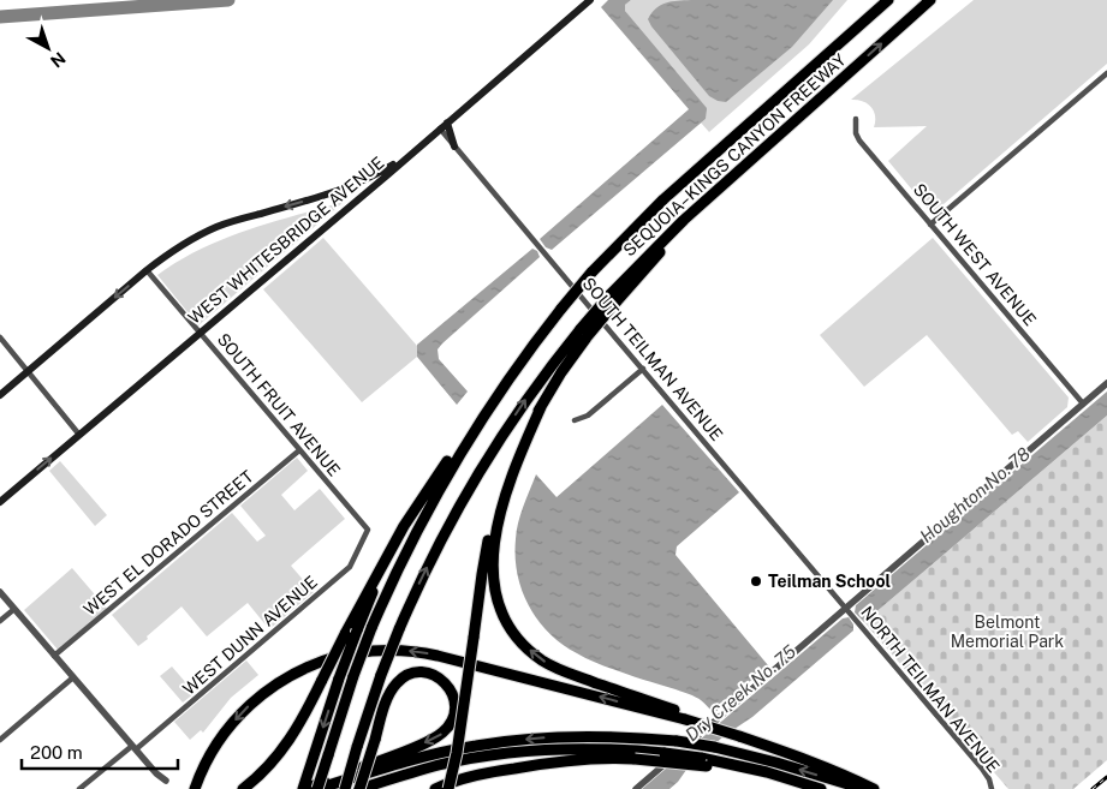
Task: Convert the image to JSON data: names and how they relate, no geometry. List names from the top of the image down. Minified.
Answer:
{"streets":{"highway":["SEQUOIA–KINGS CANYON FREEWAY"],"main road":["WEST WHITESBRIDGE AVENUE"],"street":["SOUTH WEST AVENUE","SOUTH TEILMAN AVENUE","SOUTH FRUIT AVENUE","WEST EL DORADO STREET","WEST DUNN AVENUE","NORTH TEILMAN AVENUE"]},"crossings":[["WEST WHITESBRIDGE AVENUE","SOUTH TEILMAN AVENUE"],["WEST WHITESBRIDGE AVENUE","SOUTH FRUIT AVENUE"],["SOUTH TEILMAN AVENUE","NORTH TEILMAN AVENUE"],["SOUTH FRUIT AVENUE","WEST EL DORADO STREET"],["SOUTH FRUIT AVENUE","WEST DUNN AVENUE"]],"water":["Houghton No. 78","Dry Creek No. 75"],"parks":["Belmont Memorial Park"],"places":["Teilman School"],"scale_bar":"200 m","north":"bottom right"}
